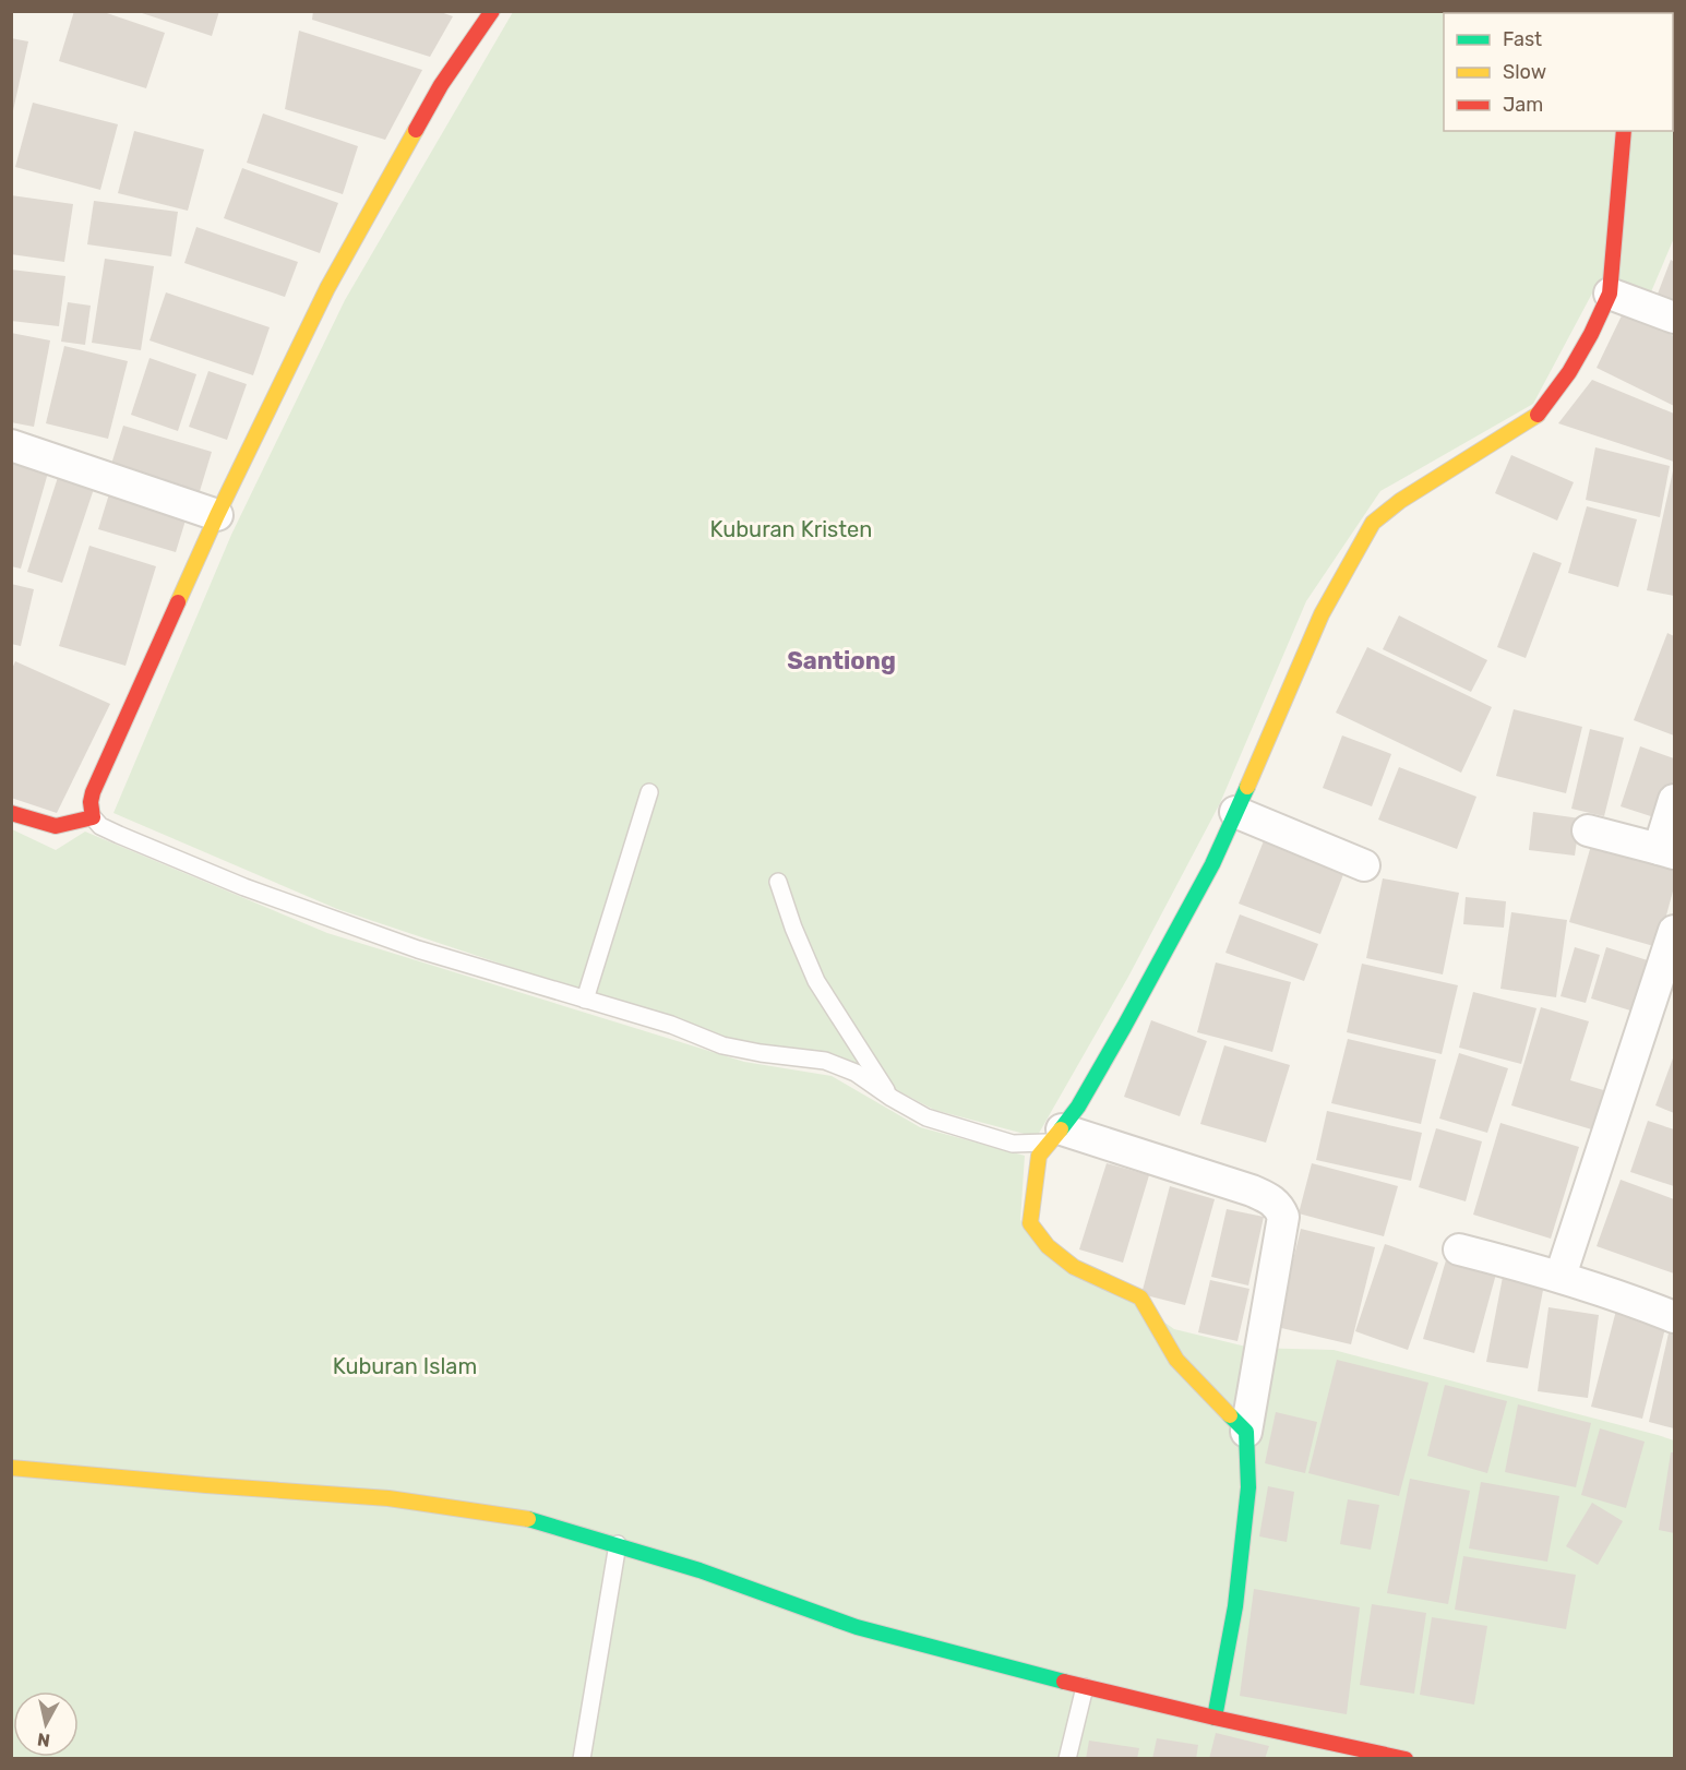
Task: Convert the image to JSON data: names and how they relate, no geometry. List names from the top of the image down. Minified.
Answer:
{"districts":["Santiong"],"parks":["Kuburan Kristen","Kuburan Islam"],"legend":["Fast","Slow","Jam"],"north":"bottom"}
